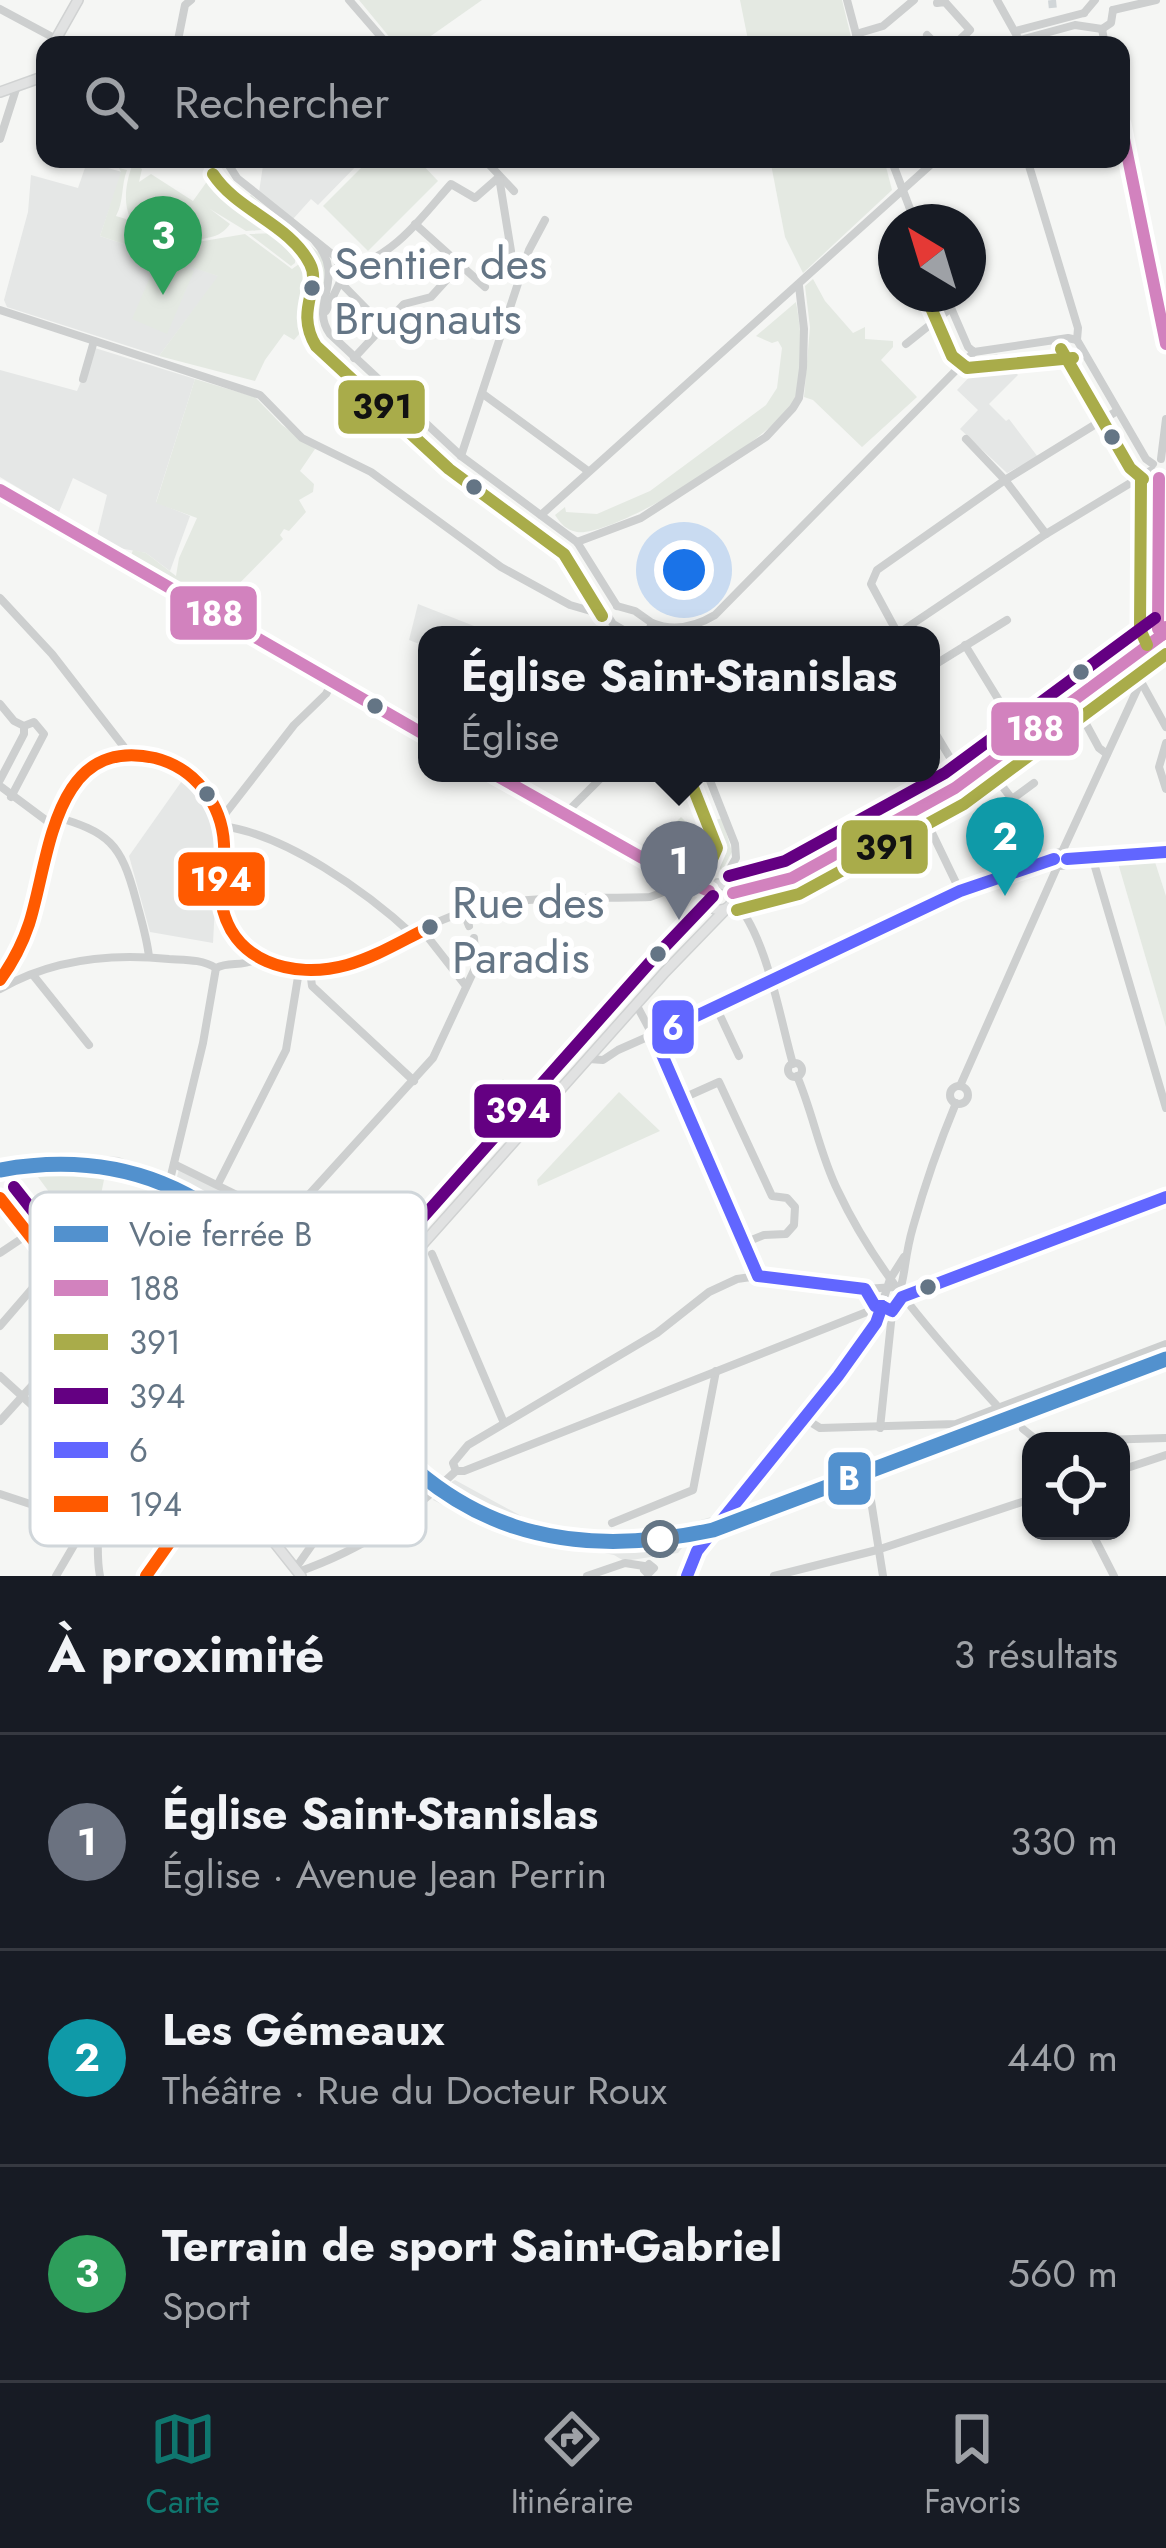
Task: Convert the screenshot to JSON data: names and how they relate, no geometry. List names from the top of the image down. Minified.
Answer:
{"places":["Sentier des Brugnauts","Rue des Paradis"],"lines":["transit line 188","transit line 391","transit line 394","transit line 194","transit line 6","rail line B"],"legend":["Voie ferrée B","188","391","394","6","194"],"north":"top left","page":{"search":"Rechercher","pins":["3","2","1"],"popup":["Église Saint-Stanislas","Église"],"heading":["À proximité","3 résultats"],"list":[{"mark":"1","name":"Église Saint-Stanislas","note":"Église · Avenue Jean Perrin","value":"330 m"},{"mark":"2","name":"Les Gémeaux","note":"Théâtre · Rue du Docteur Roux","value":"440 m"},{"mark":"3","name":"Terrain de sport Saint-Gabriel","note":"Sport","value":"560 m"}],"nav":["Carte","Itinéraire","Favoris"]}}
